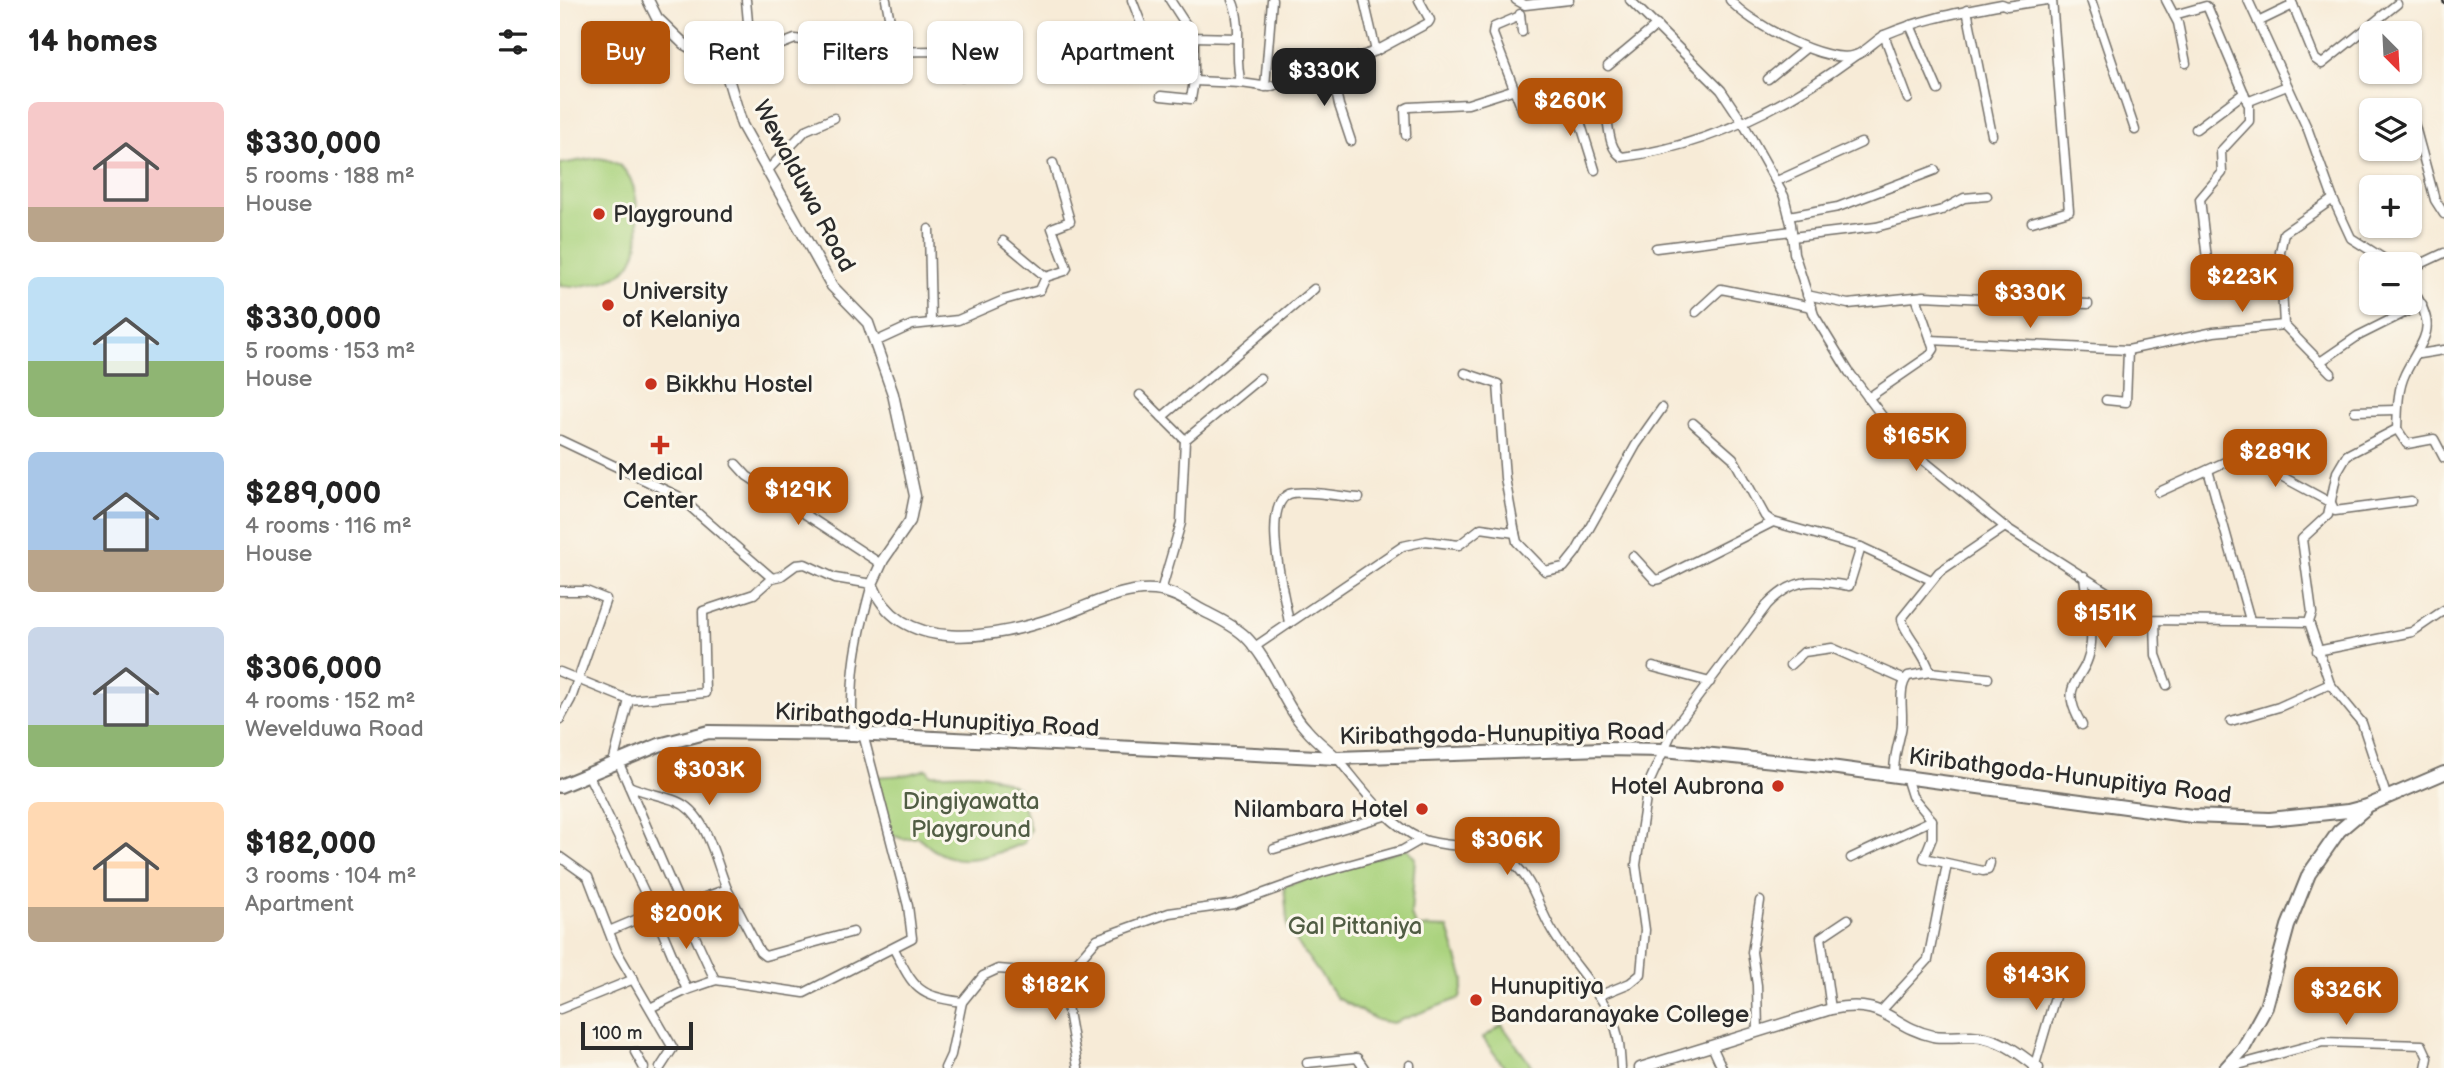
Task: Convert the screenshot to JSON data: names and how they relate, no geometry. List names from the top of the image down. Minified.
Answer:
{"streets":{"main road":["Kiribathgoda-Hunupitiya Road"],"street":["Wewalduwa Road"]},"crossings":[["Wewalduwa Road","Kiribathgoda-Hunupitiya Road"]],"parks":["Dingiyawatta Playground","Gal Pittaniya"],"places":{"other":["Playground","University of Kelaniya","Bikkhu Hostel","Hotel Aubrona","Nilambara Hotel","Hunupitiya Bandaranayake College"],"health":["Medical Center"]},"scale_bar":"100 m","north":"bottom right","page":{"heading":"14 homes","map_buttons":["+","−"],"chip":["Buy","Rent","Filters","New","Apartment"],"price":["$330K","$260K","$223K","$330K","$165K","$289K","$129K","$151K","$303K","$306K","$200K","$143K","$182K","$326K"],"list":[{"name":"$330,000","note":"5 rooms · 188 m² · House"},{"name":"$330,000","note":"5 rooms · 153 m² · House"},{"name":"$289,000","note":"4 rooms · 116 m² · House"},{"name":"$306,000","note":"4 rooms · 152 m² · Wevelduwa Road"},{"name":"$182,000","note":"3 rooms · 104 m² · Apartment"}],"scale":"100 m"}}
